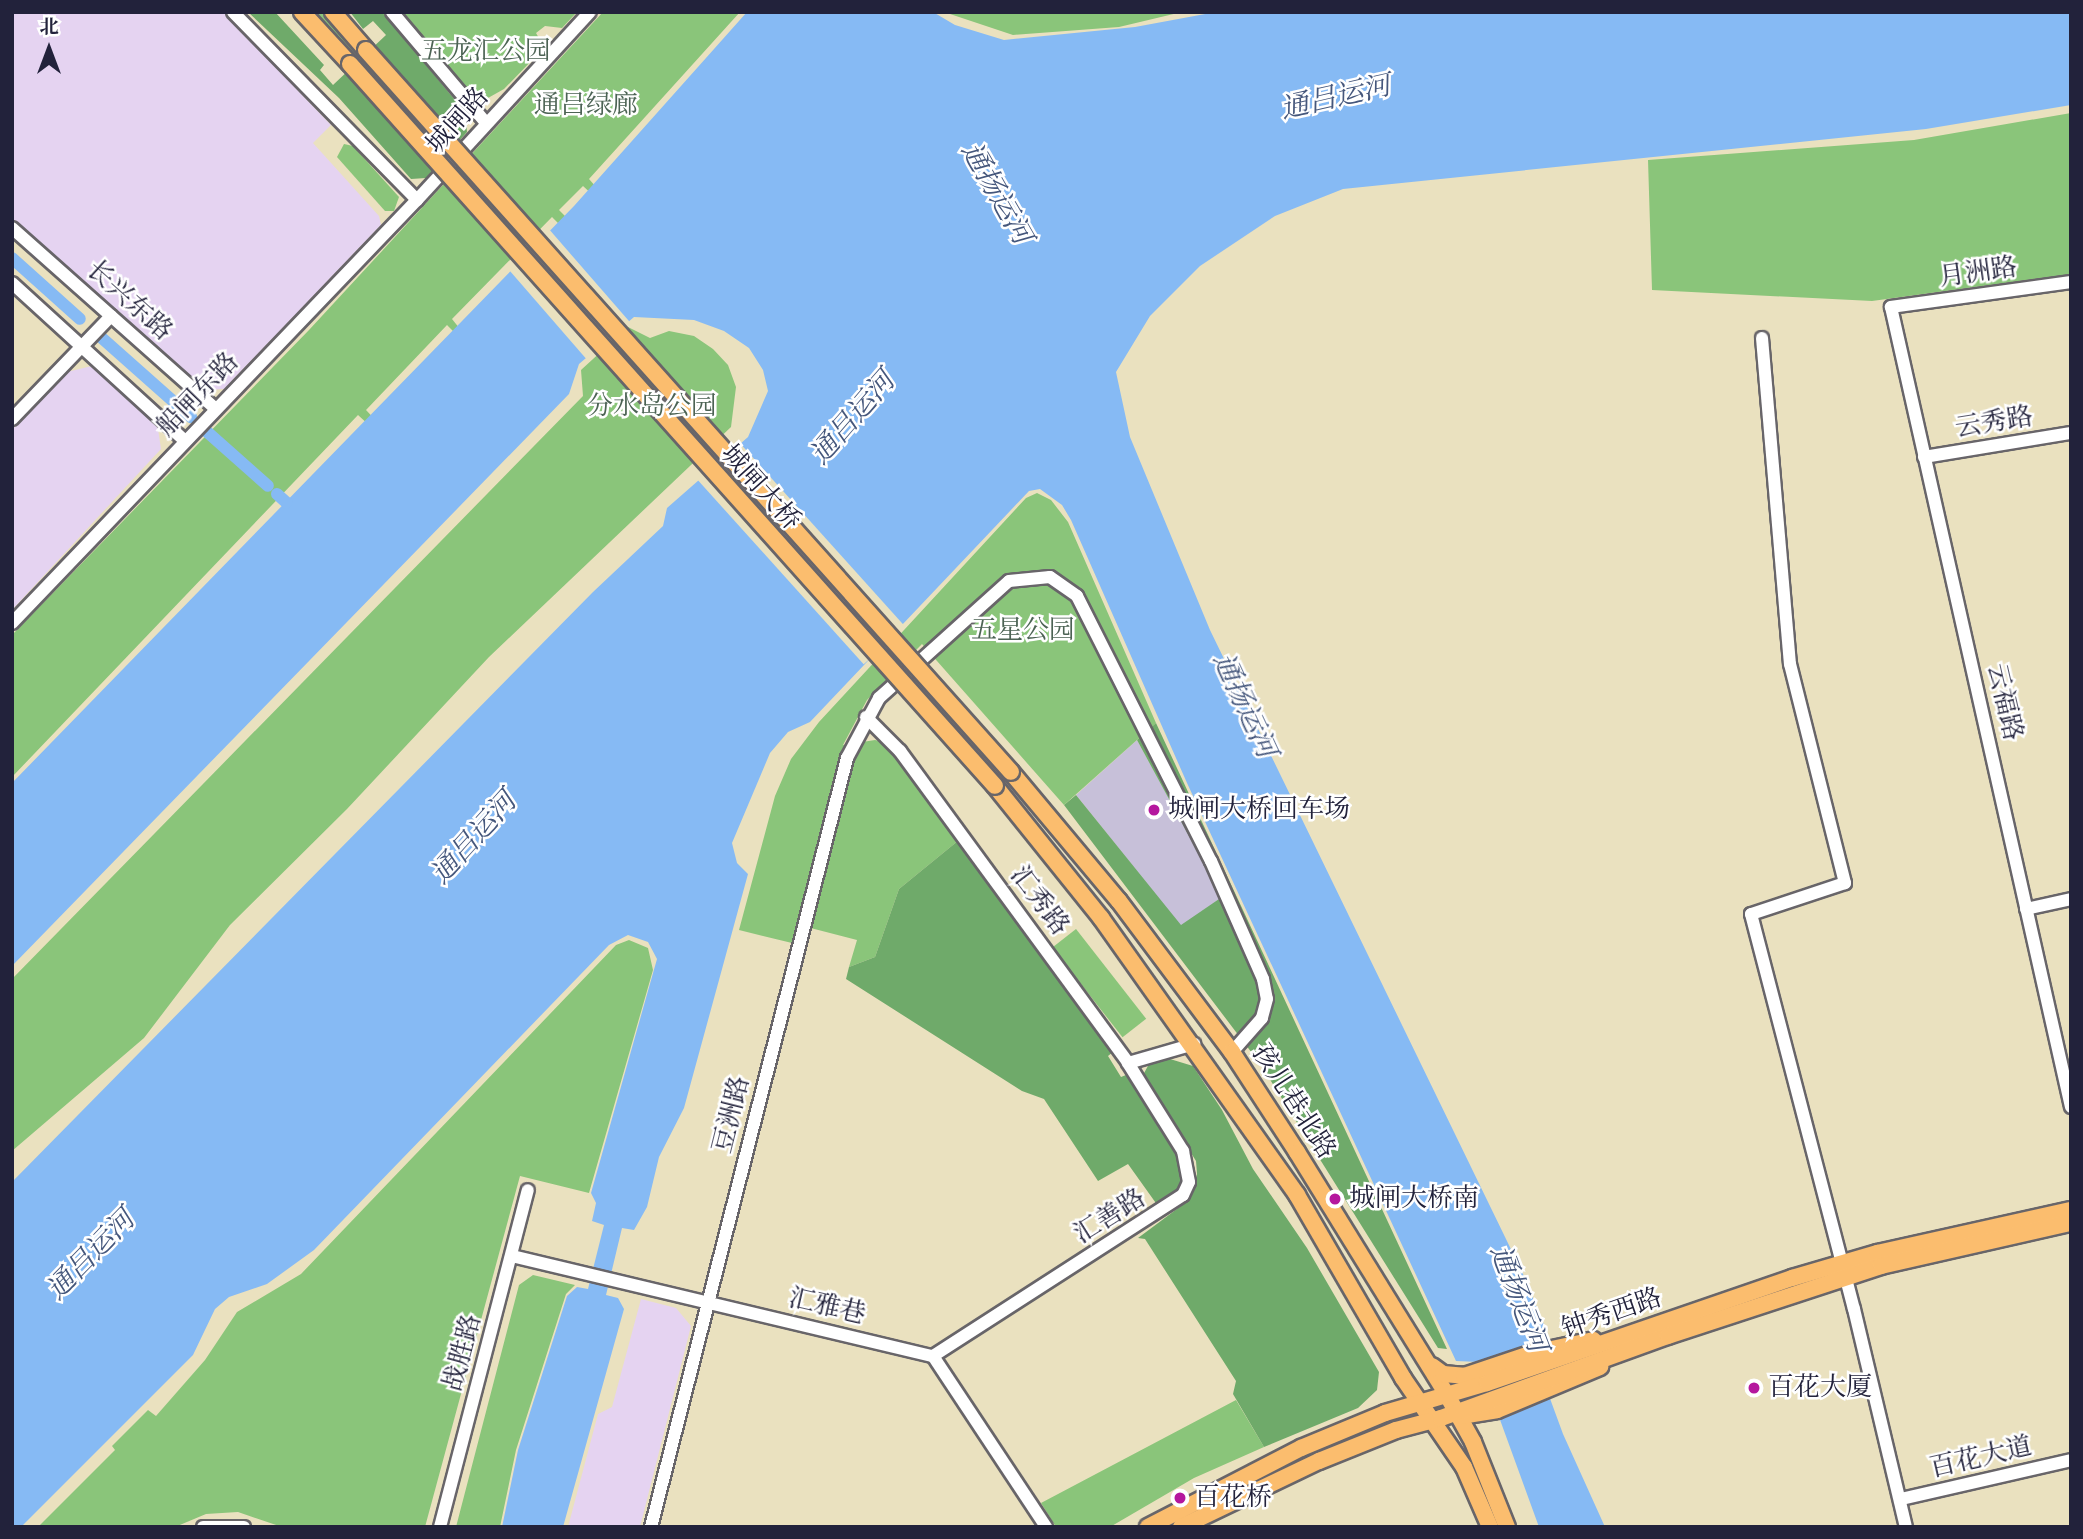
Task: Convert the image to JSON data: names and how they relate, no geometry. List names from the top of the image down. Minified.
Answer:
{"streets":{"main road":["城闸大桥","孩儿巷北路","钟秀西路"],"street":["城闸路","月洲路","长兴东路","船闸东路","云秀路","云福路","汇秀路","豆洲路","汇善路","汇雅巷","战胜路","百花大道"]},"crossings":[["城闸路","船闸东路"],["月洲路","云福路"],["长兴东路","船闸东路"],["云秀路","云福路"],["城闸大桥","孩儿巷北路"],["汇秀路","豆洲路"],["汇秀路","汇善路"],["孩儿巷北路","豆洲路"],["孩儿巷北路","钟秀西路"],["豆洲路","汇雅巷"],["汇善路","汇雅巷"],["汇雅巷","战胜路"]],"water":["通吕运河","通扬运河"],"parks":["五龙汇公园","通吕绿廊","分水岛公园","五星公园"],"places":["城闸大桥回车场","城闸大桥南","百花大厦","百花桥"],"north":"top"}
